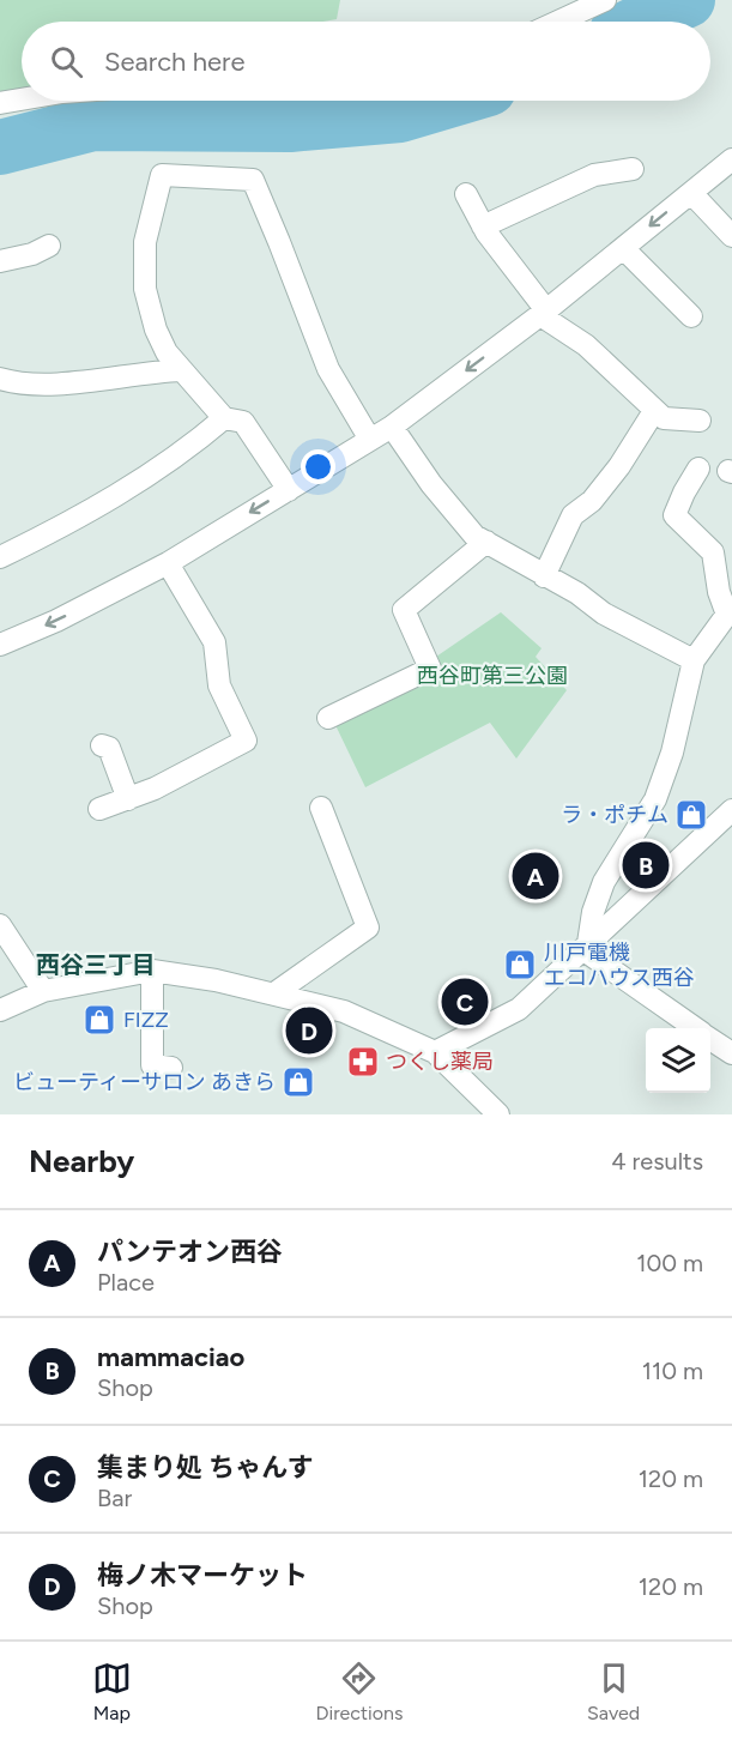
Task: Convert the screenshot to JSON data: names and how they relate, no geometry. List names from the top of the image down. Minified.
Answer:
{"districts":["西谷三丁目"],"parks":["西谷町第三公園"],"places":{"shop":["ラ・ポチム","川戸電機 エコハウス西谷","FIZZ","ビューティーサロン あきら"],"pharmacy":["つくし薬局"]},"page":{"search":"Search here","pins":["B","A","C","D"],"heading":["Nearby","4 results"],"list":[{"mark":"A","name":"パンテオン西谷","note":"Place","value":"100 m"},{"mark":"B","name":"mammaciao","note":"Shop","value":"110 m"},{"mark":"C","name":"集まり処 ちゃんす","note":"Bar","value":"120 m"},{"mark":"D","name":"梅ノ木マーケット","note":"Shop","value":"120 m"}],"nav":["Map","Directions","Saved"]}}
